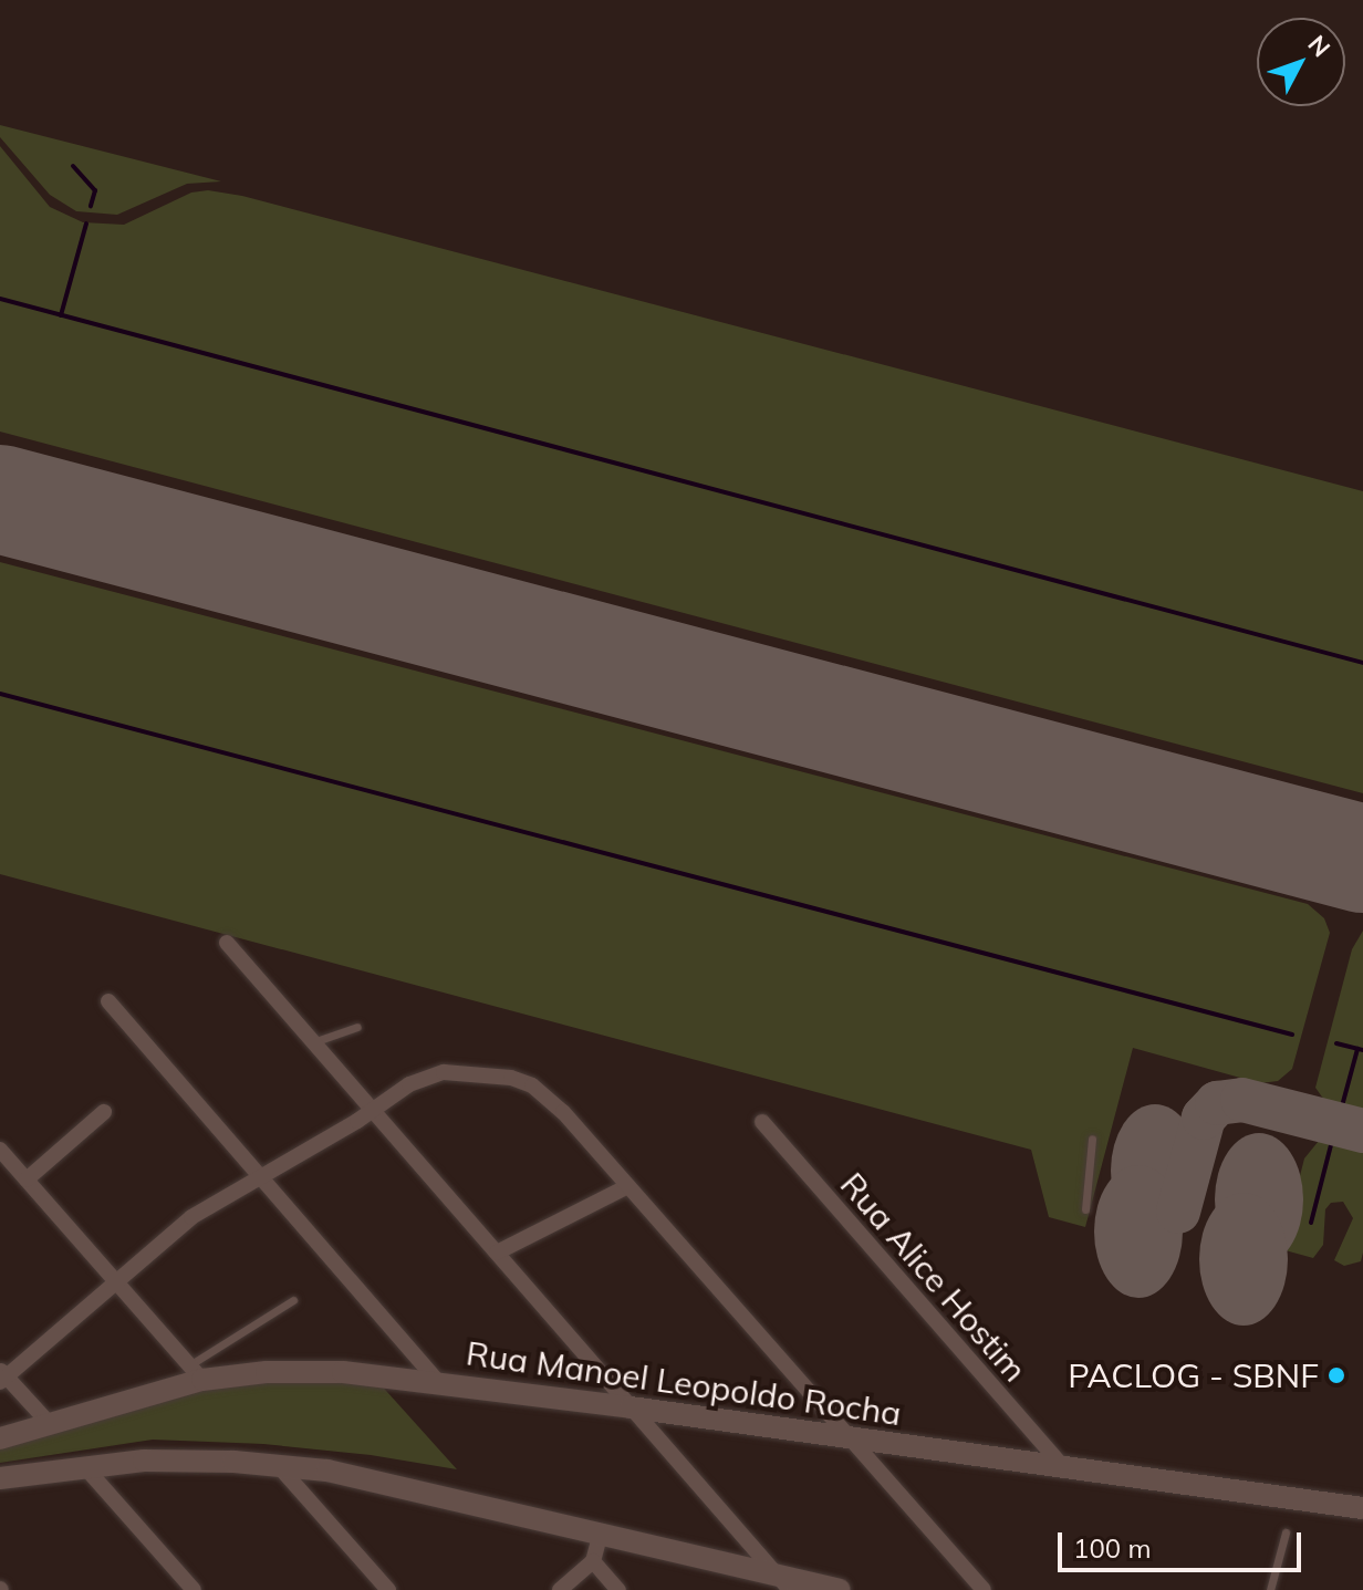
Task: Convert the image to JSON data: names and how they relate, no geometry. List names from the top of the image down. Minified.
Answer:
{"streets":{"main road":["Rua Manoel Leopoldo Rocha"],"street":["Rua Alice Hostim"]},"crossings":[["Rua Alice Hostim","Rua Manoel Leopoldo Rocha"]],"places":["PACLOG - SBNF"],"scale_bar":"100 m","north":"top right"}
